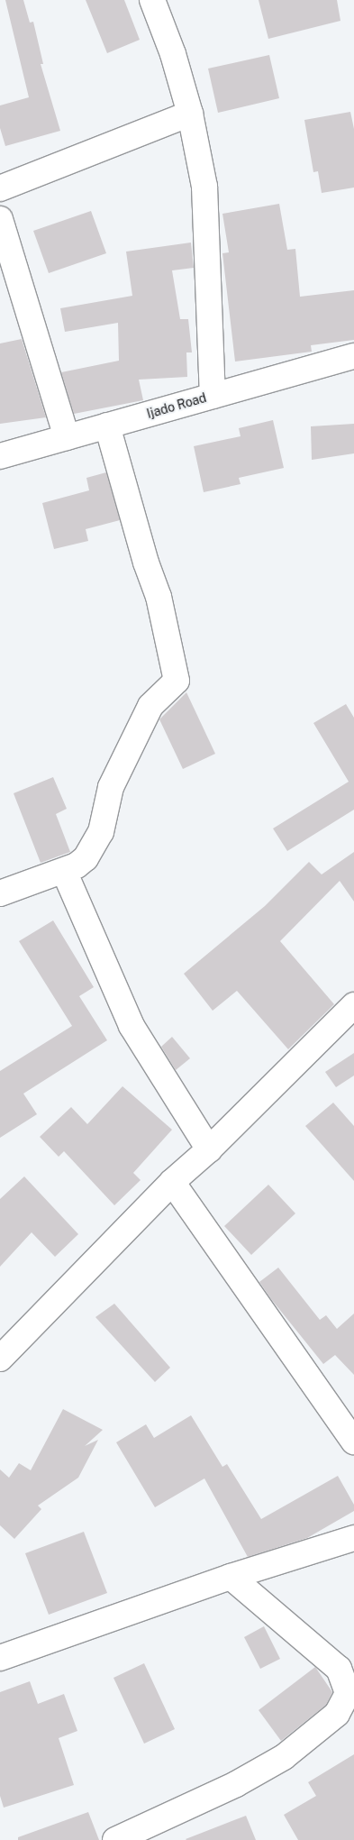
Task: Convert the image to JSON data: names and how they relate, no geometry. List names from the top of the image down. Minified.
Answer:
{"streets":{"street":["Ijado Road"]}}
